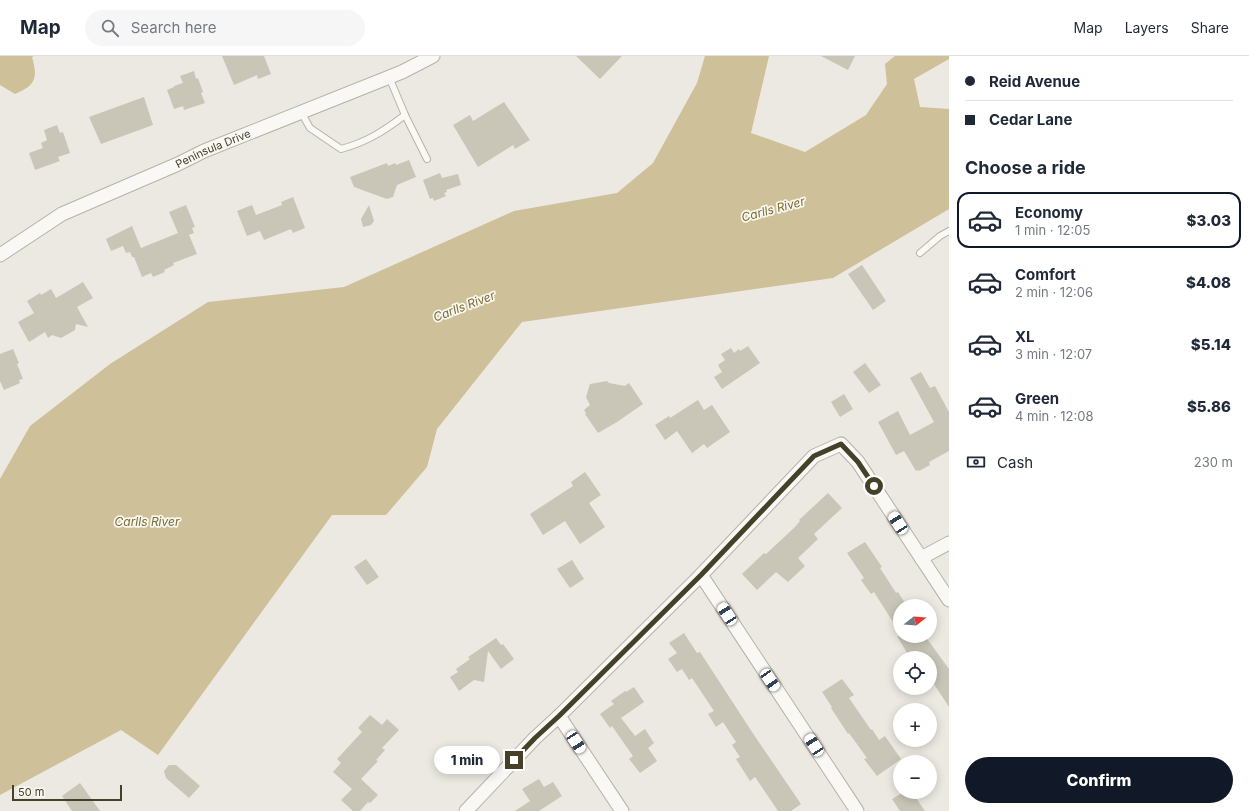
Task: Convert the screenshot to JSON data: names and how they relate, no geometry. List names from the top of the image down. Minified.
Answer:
{"streets":{"street":["Peninsula Drive"]},"water":["Carlls River"],"scale_bar":"50 m","north":"right","page":{"header":"Map","search":"Search here","nav":["Map","Layers","Share"],"banner":["Reid Avenue","Cedar Lane"],"heading":"Choose a ride","list":[{"name":"Economy","note":"1 min · 12:05","value":"$3.03"},{"name":"Comfort","note":"2 min · 12:06","value":"$4.08"},{"name":"XL","note":"3 min · 12:07","value":"$5.14"},{"name":"Green","note":"4 min · 12:08","value":"$5.86"}],"pay":["Cash","230 m"],"map_buttons":["+","−"],"bubble":"1 min","buttons":"Confirm","scale":"50 m"}}
